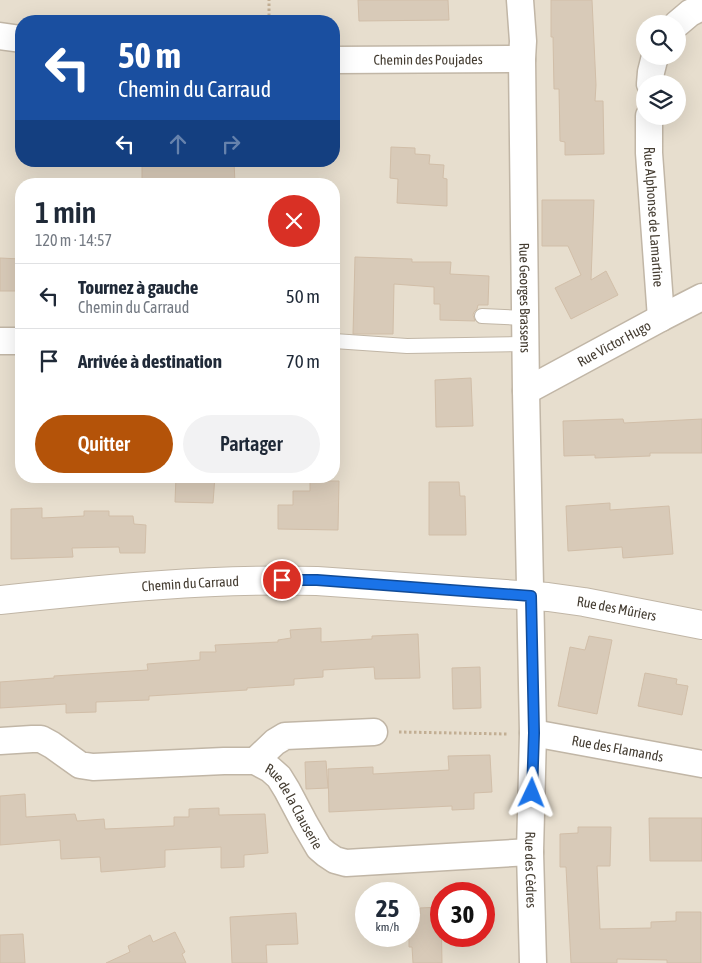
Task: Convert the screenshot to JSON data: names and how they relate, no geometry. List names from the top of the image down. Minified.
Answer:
{"streets":{"street":["Chemin des Poujades","Rue Alphonse de Lamartine","Rue Georges Brassens","Rue Victor Hugo","Chemin du Carraud","Rue des Mûriers","Rue des Flamands","Rue de la Clauserie","Rue des Cèdres"]},"crossings":[["Chemin des Poujades","Rue Georges Brassens"],["Rue Alphonse de Lamartine","Rue Victor Hugo"],["Rue Georges Brassens","Rue Victor Hugo"],["Rue Georges Brassens","Chemin du Carraud"],["Rue Georges Brassens","Rue des Mûriers"],["Rue Georges Brassens","Rue des Cèdres"],["Chemin du Carraud","Rue des Mûriers"],["Chemin du Carraud","Rue des Cèdres"],["Rue des Mûriers","Rue des Cèdres"],["Rue des Flamands","Rue des Cèdres"],["Rue de la Clauserie","Rue des Cèdres"]],"page":{"turn":["50 m","Chemin du Carraud"],"heading":["1 min","120 m · 14:57"],"list":[{"name":"Tournez à gauche","note":"Chemin du Carraud","value":"50 m"},{"name":"Arrivée à destination","value":"70 m"}],"buttons":["Quitter","Partager"],"speed":"25 km/h","limit":"30"}}
